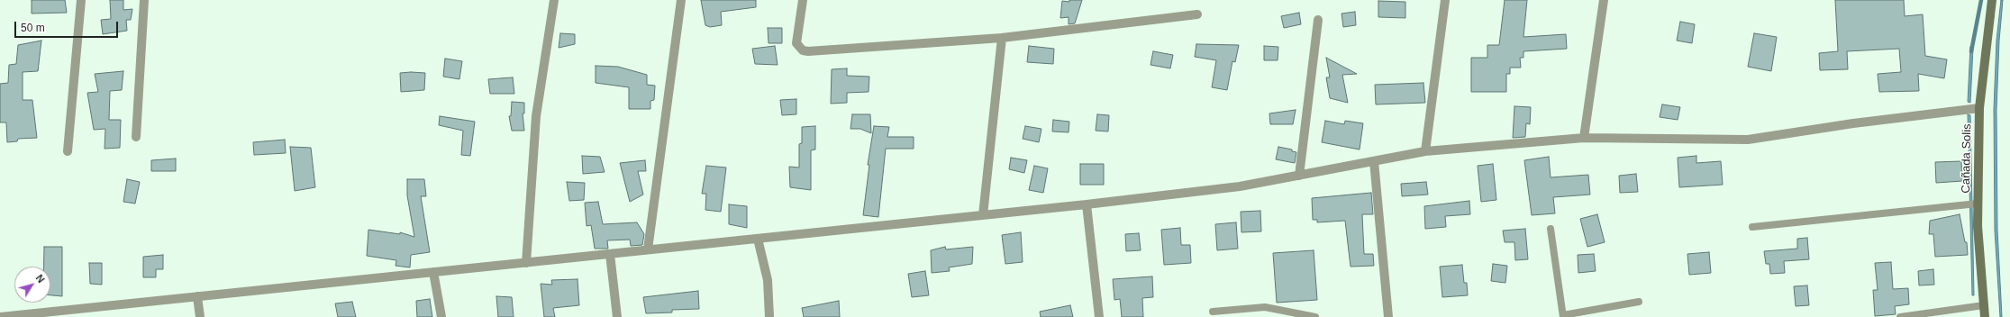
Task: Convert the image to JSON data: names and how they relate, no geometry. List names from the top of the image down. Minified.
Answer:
{"streets":{"street":["Cañada Solis"]},"scale_bar":"50 m","north":"top right"}
